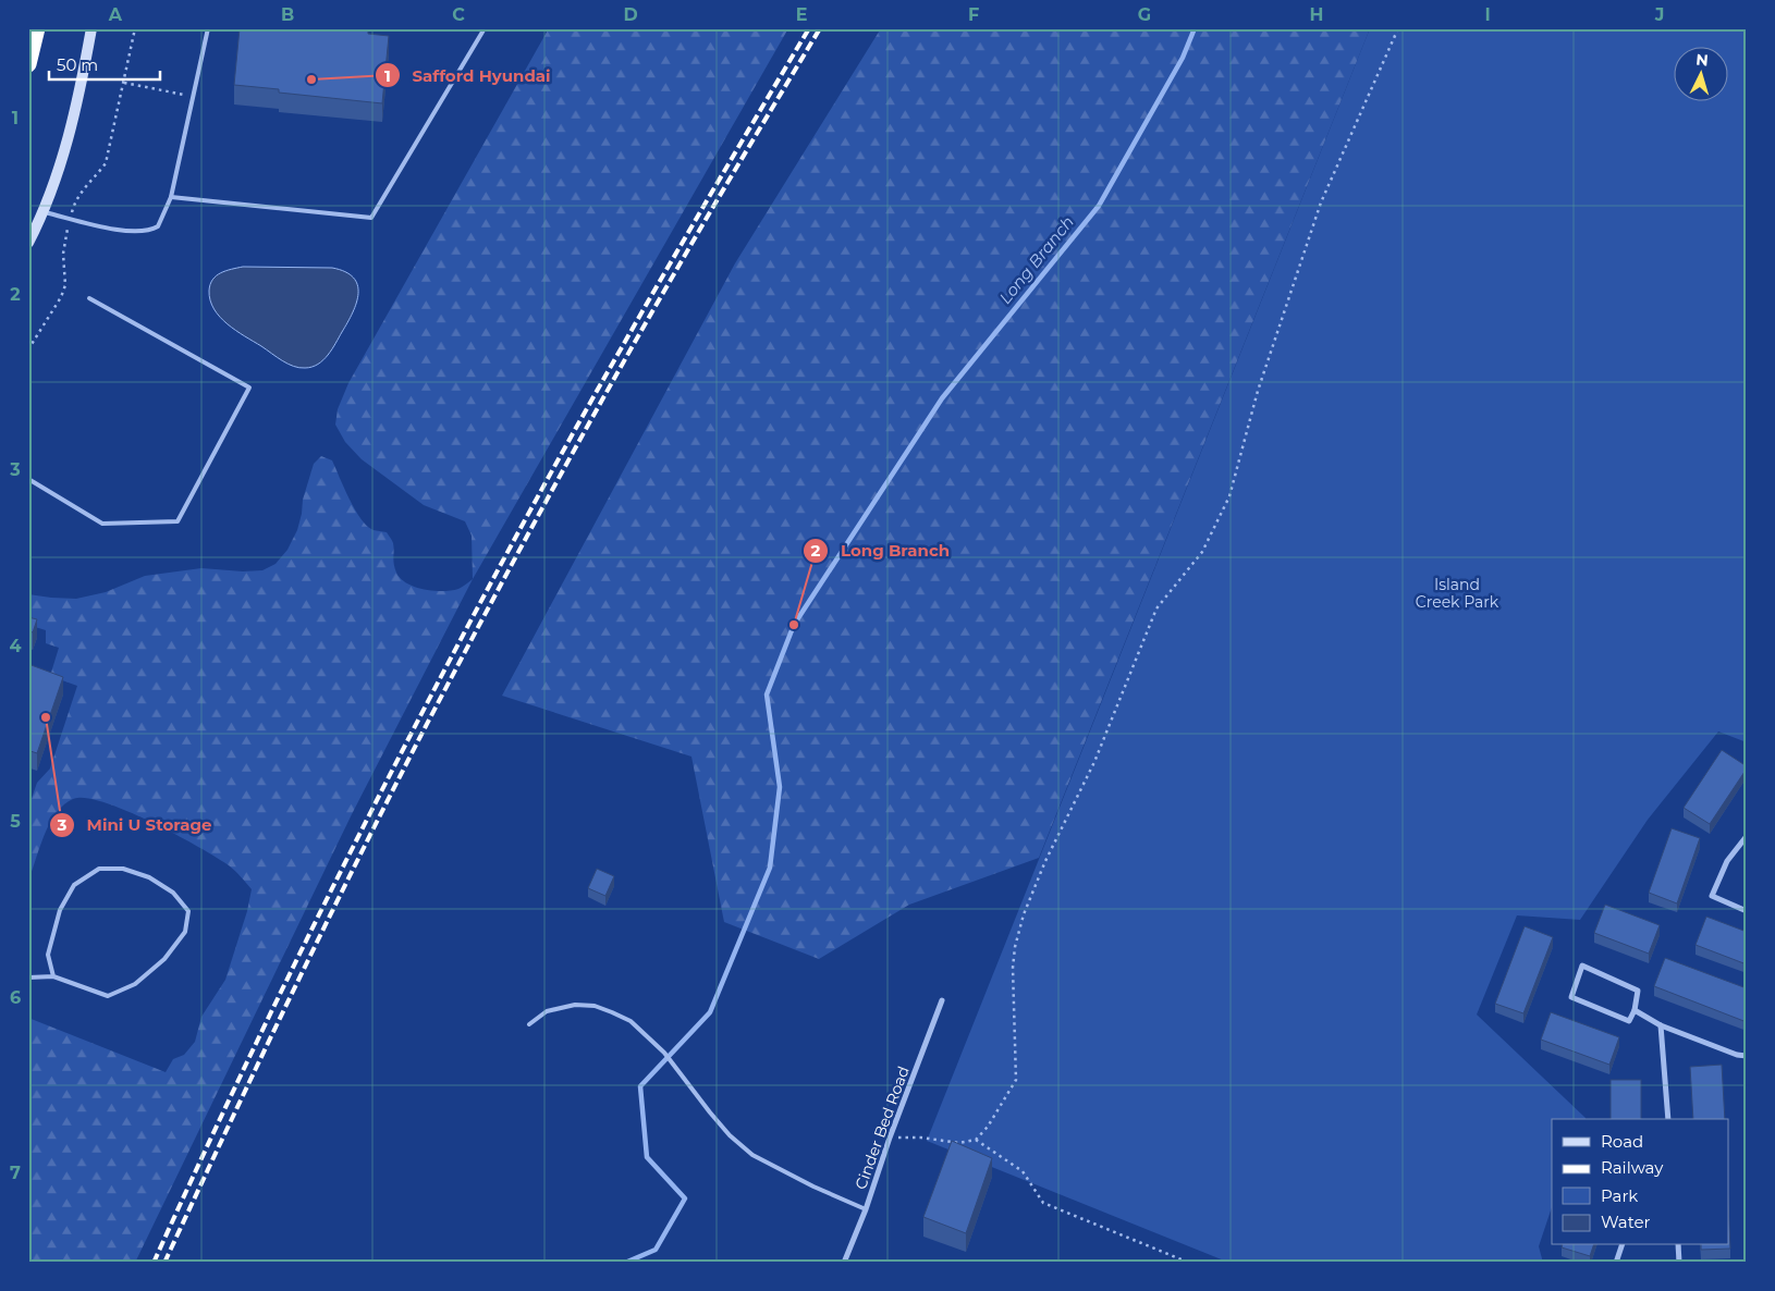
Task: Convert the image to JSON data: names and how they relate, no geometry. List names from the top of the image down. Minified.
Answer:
{"streets":{"street":["Cinder Bed Road"]},"water":["Long Branch"],"parks":["Island Creek Park"],"places":["Safford Hyundai","Long Branch","Mini U Storage"],"legend":["Road","Railway","Park","Water"],"scale_bar":"50 m","north":"top","grid":{"columns":["A","B","C","D","E","F","G","H","I","J"],"rows":["1","2","3","4","5","6","7"]}}
